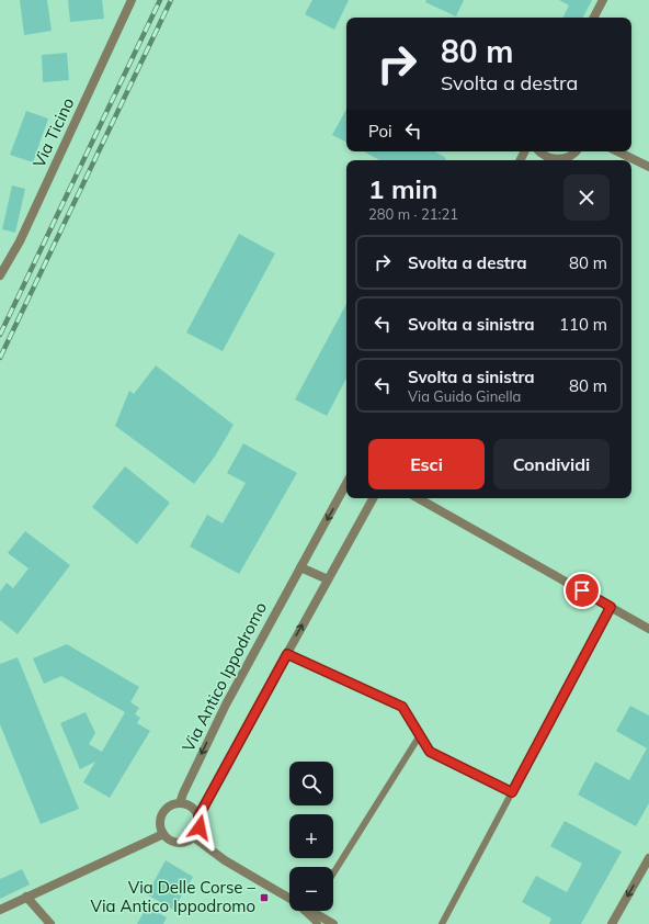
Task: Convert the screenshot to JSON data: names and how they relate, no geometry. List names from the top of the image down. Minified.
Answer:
{"streets":{"street":["Via Ticino","Via Antico Ippodromo"]},"places":{"transit":["Via Delle Corse – Via Antico Ippodromo"]},"page":{"turn":["80 m","Svolta a destra"],"then":"Poi","heading":["1 min","280 m · 21:21"],"list":[{"name":"Svolta a destra","value":"80 m"},{"name":"Svolta a sinistra","value":"110 m"},{"name":"Svolta a sinistra","note":"Via Guido Ginella","value":"80 m"}],"buttons":["Esci","Condividi"],"map_buttons":["+","−"]}}
